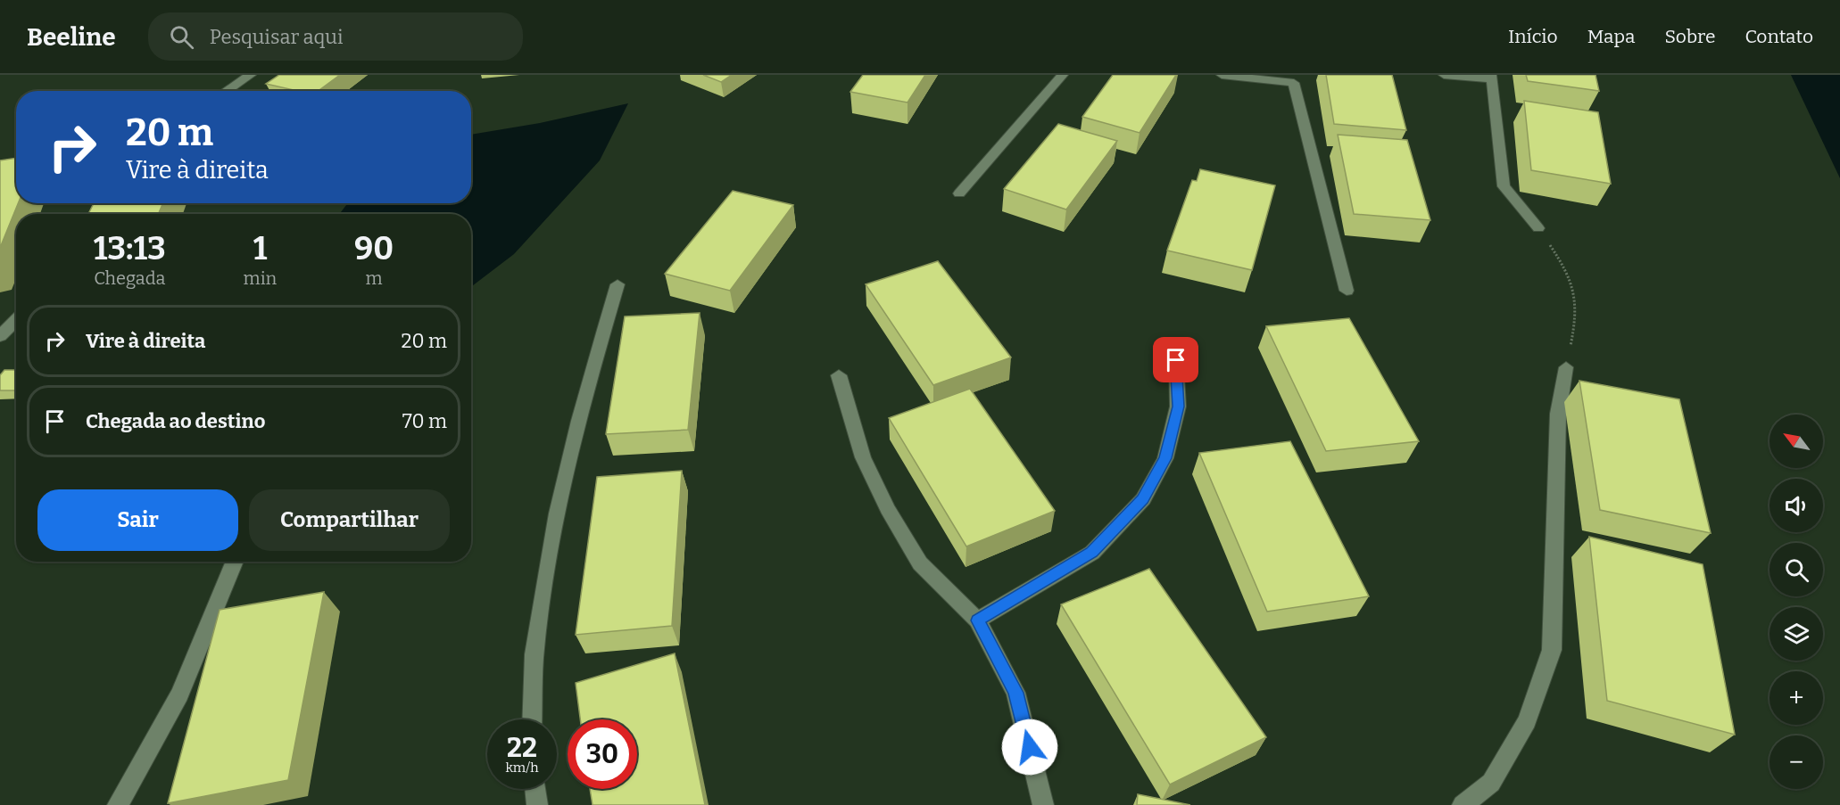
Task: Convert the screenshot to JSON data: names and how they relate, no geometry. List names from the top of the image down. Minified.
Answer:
{"north":"top left","page":{"header":"Beeline","search":"Pesquisar aqui","nav":["Início","Mapa","Sobre","Contato"],"turn":["20 m","Vire à direita"],"eta":["13:13","Chegada","1","min","90","m"],"list":[{"name":"Vire à direita","value":"20 m"},{"name":"Chegada ao destino","value":"70 m"}],"map_buttons":["+","−"],"buttons":["Sair","Compartilhar"],"speed":"22 km/h","limit":"30"}}
